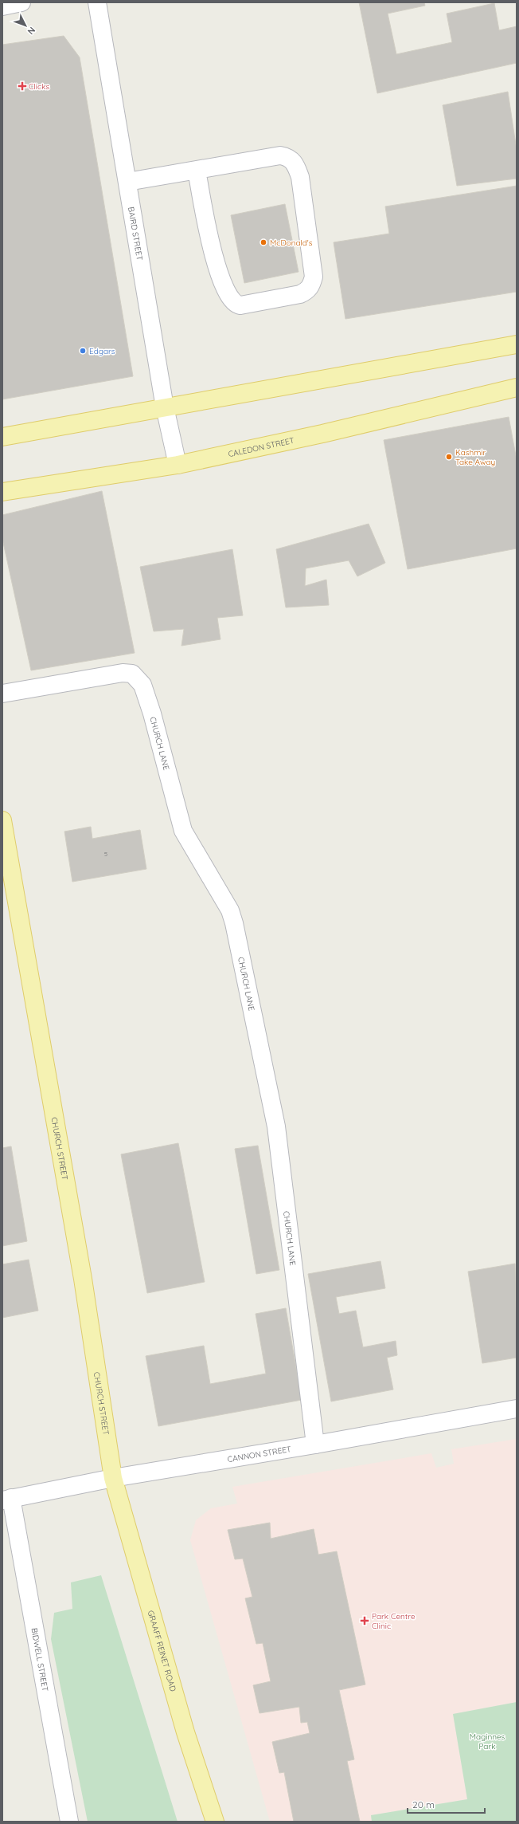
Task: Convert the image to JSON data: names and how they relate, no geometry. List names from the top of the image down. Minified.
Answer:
{"streets":{"main road":["CALEDON STREET","CHURCH STREET","GRAAFF REINET ROAD"],"street":["BAIRD STREET","CHURCH LANE","CANNON STREET","BIDWELL STREET"]},"crossings":[["BAIRD STREET","CALEDON STREET"],["CHURCH LANE","CANNON STREET"],["CHURCH STREET","CANNON STREET"],["CHURCH STREET","GRAAFF REINET ROAD"],["CANNON STREET","GRAAFF REINET ROAD"],["CANNON STREET","BIDWELL STREET"]],"parks":["Maginnes Park"],"places":{"health":["Clicks","Park Centre Clinic"],"other":["McDonald's","Edgars","Kashmir Take Away"]},"house_numbers":["5"],"scale_bar":"20 m","north":"bottom right"}
